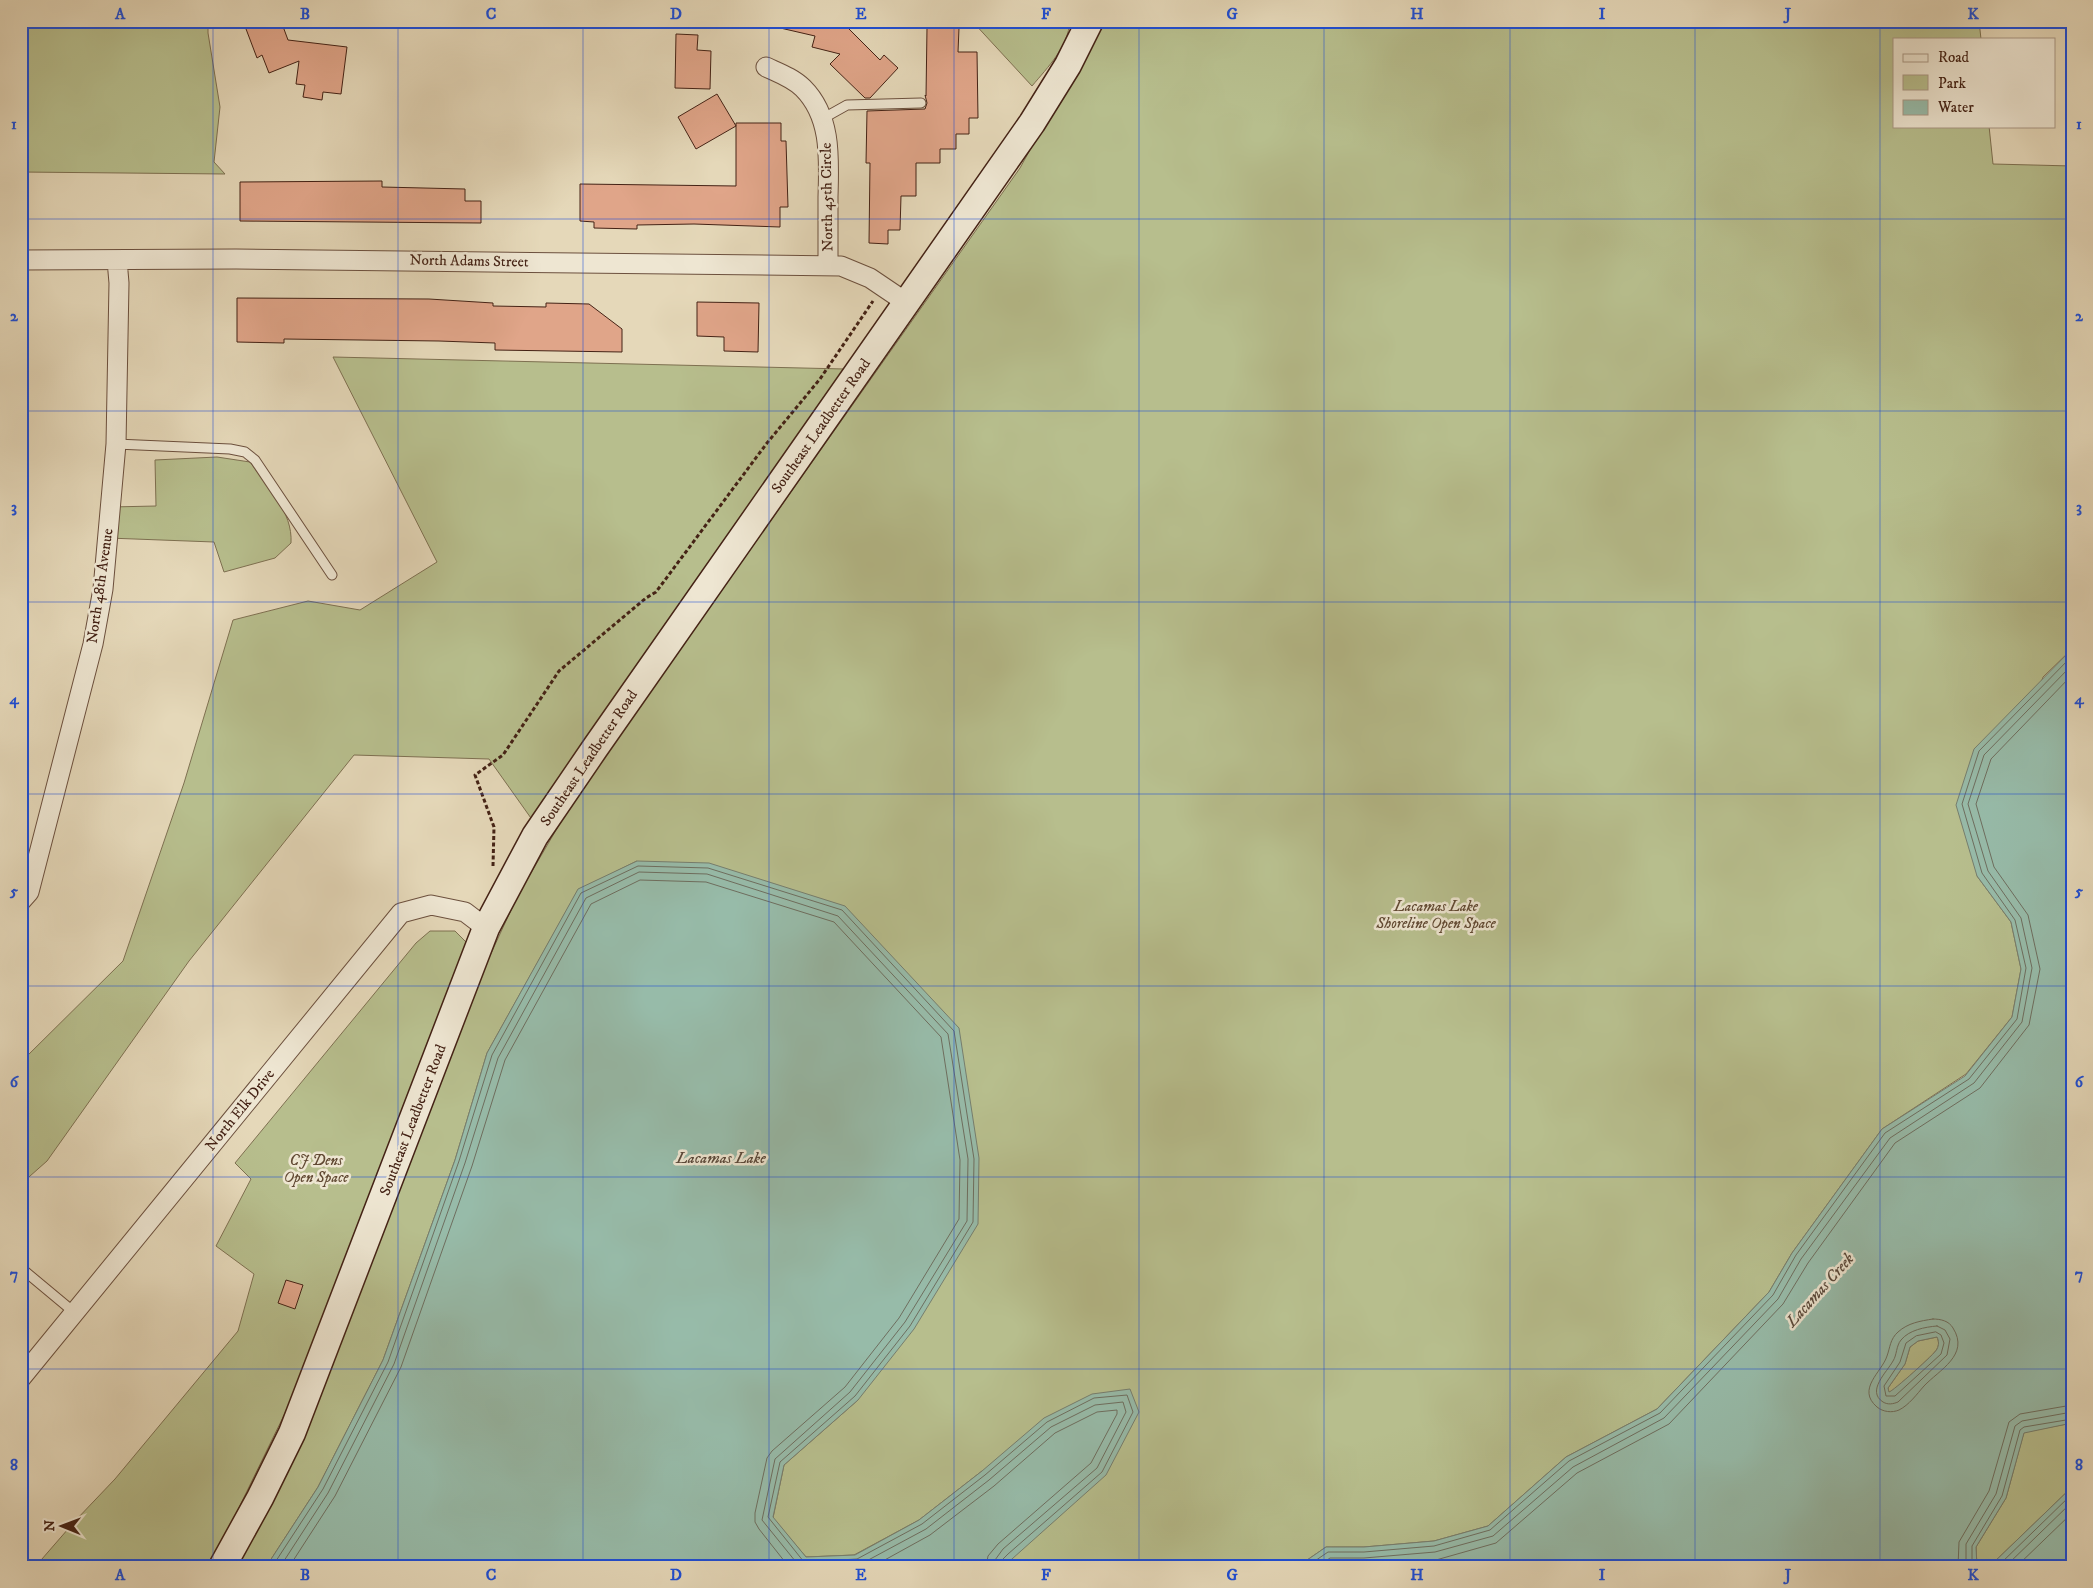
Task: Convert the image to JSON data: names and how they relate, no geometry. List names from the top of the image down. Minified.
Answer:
{"streets":{"street":["North 45th Circle","North Adams Street","Southeast Leadbetter Road","North 48th Avenue","North Elk Drive"]},"crossings":[["North 45th Circle","North Adams Street"],["North Adams Street","Southeast Leadbetter Road"],["North Adams Street","North 48th Avenue"],["Southeast Leadbetter Road","North Elk Drive"]],"water":["Lacamas Lake","Lacamas Creek"],"parks":["Lacamas Lake Shoreline Open Space","CJ Dens Open Space"],"legend":["Road","Park","Water"],"north":"left","grid":{"columns":["A","B","C","D","E","F","G","H","I","J","K"],"rows":["1","2","3","4","5","6","7","8"]}}
